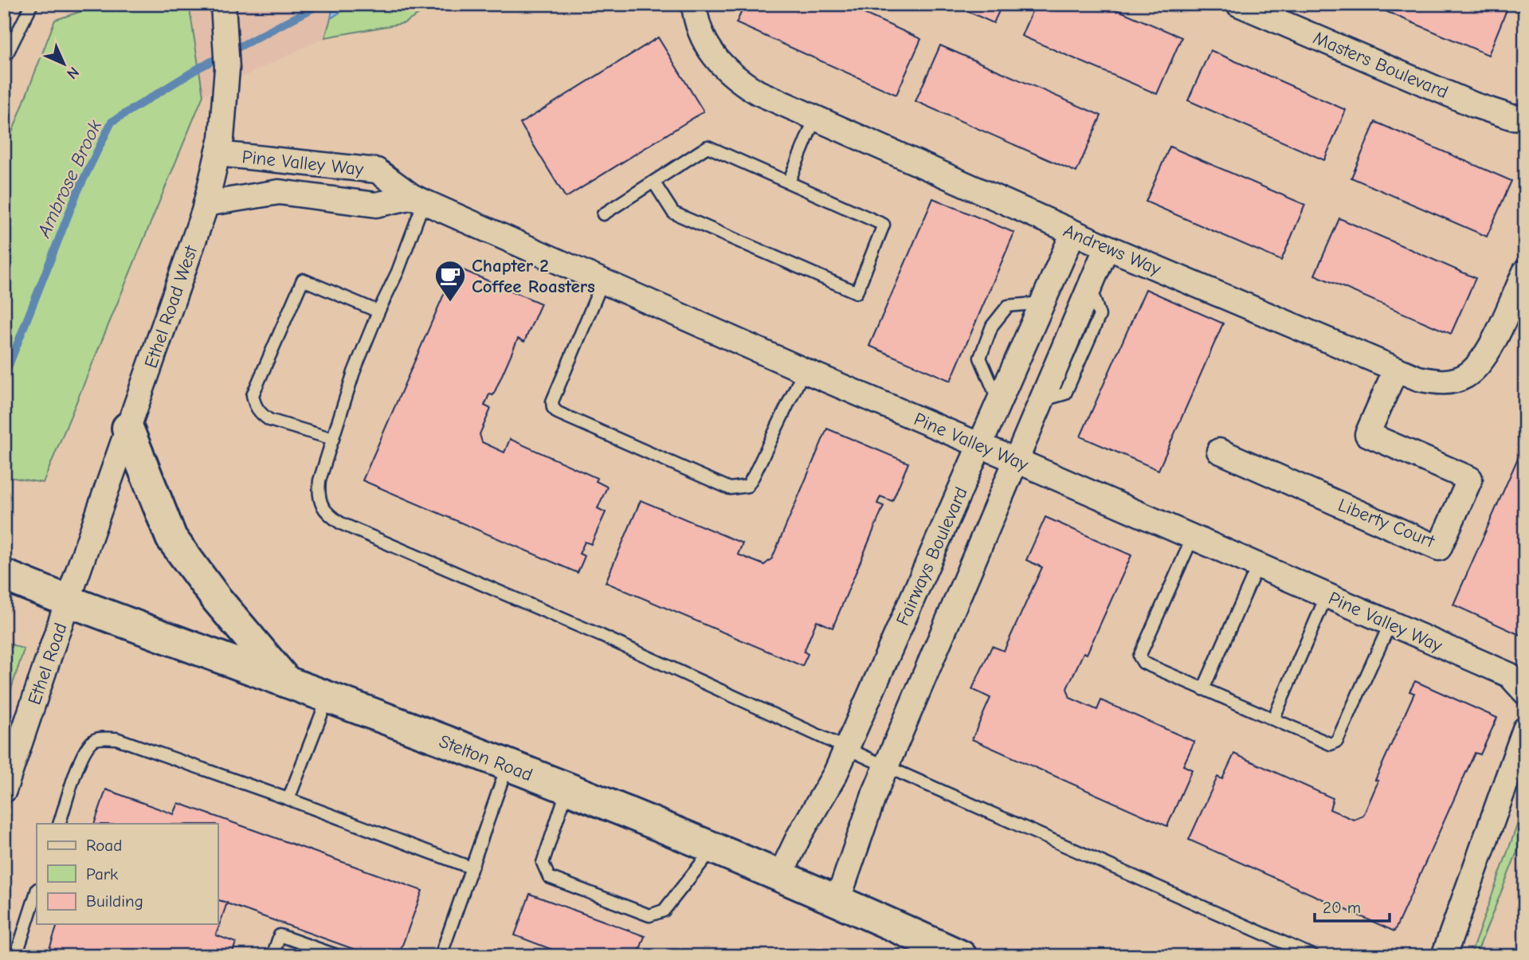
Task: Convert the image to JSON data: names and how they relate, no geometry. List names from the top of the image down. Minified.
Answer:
{"streets":{"main road":["Stelton Road"],"street":["Masters Boulevard","Pine Valley Way","Andrews Way","Ethel Road West","Liberty Court","Fairways Boulevard","Ethel Road"]},"crossings":[["Pine Valley Way","Ethel Road West"],["Pine Valley Way","Fairways Boulevard"],["Andrews Way","Liberty Court"],["Andrews Way","Fairways Boulevard"],["Ethel Road West","Ethel Road"],["Ethel Road West","Stelton Road"],["Fairways Boulevard","Stelton Road"],["Ethel Road","Stelton Road"]],"water":["Ambrose Brook"],"places":{"cafe":["Chapter 2 Coffee Roasters"]},"legend":["Road","Park","Building"],"scale_bar":"20 m","north":"bottom right"}
